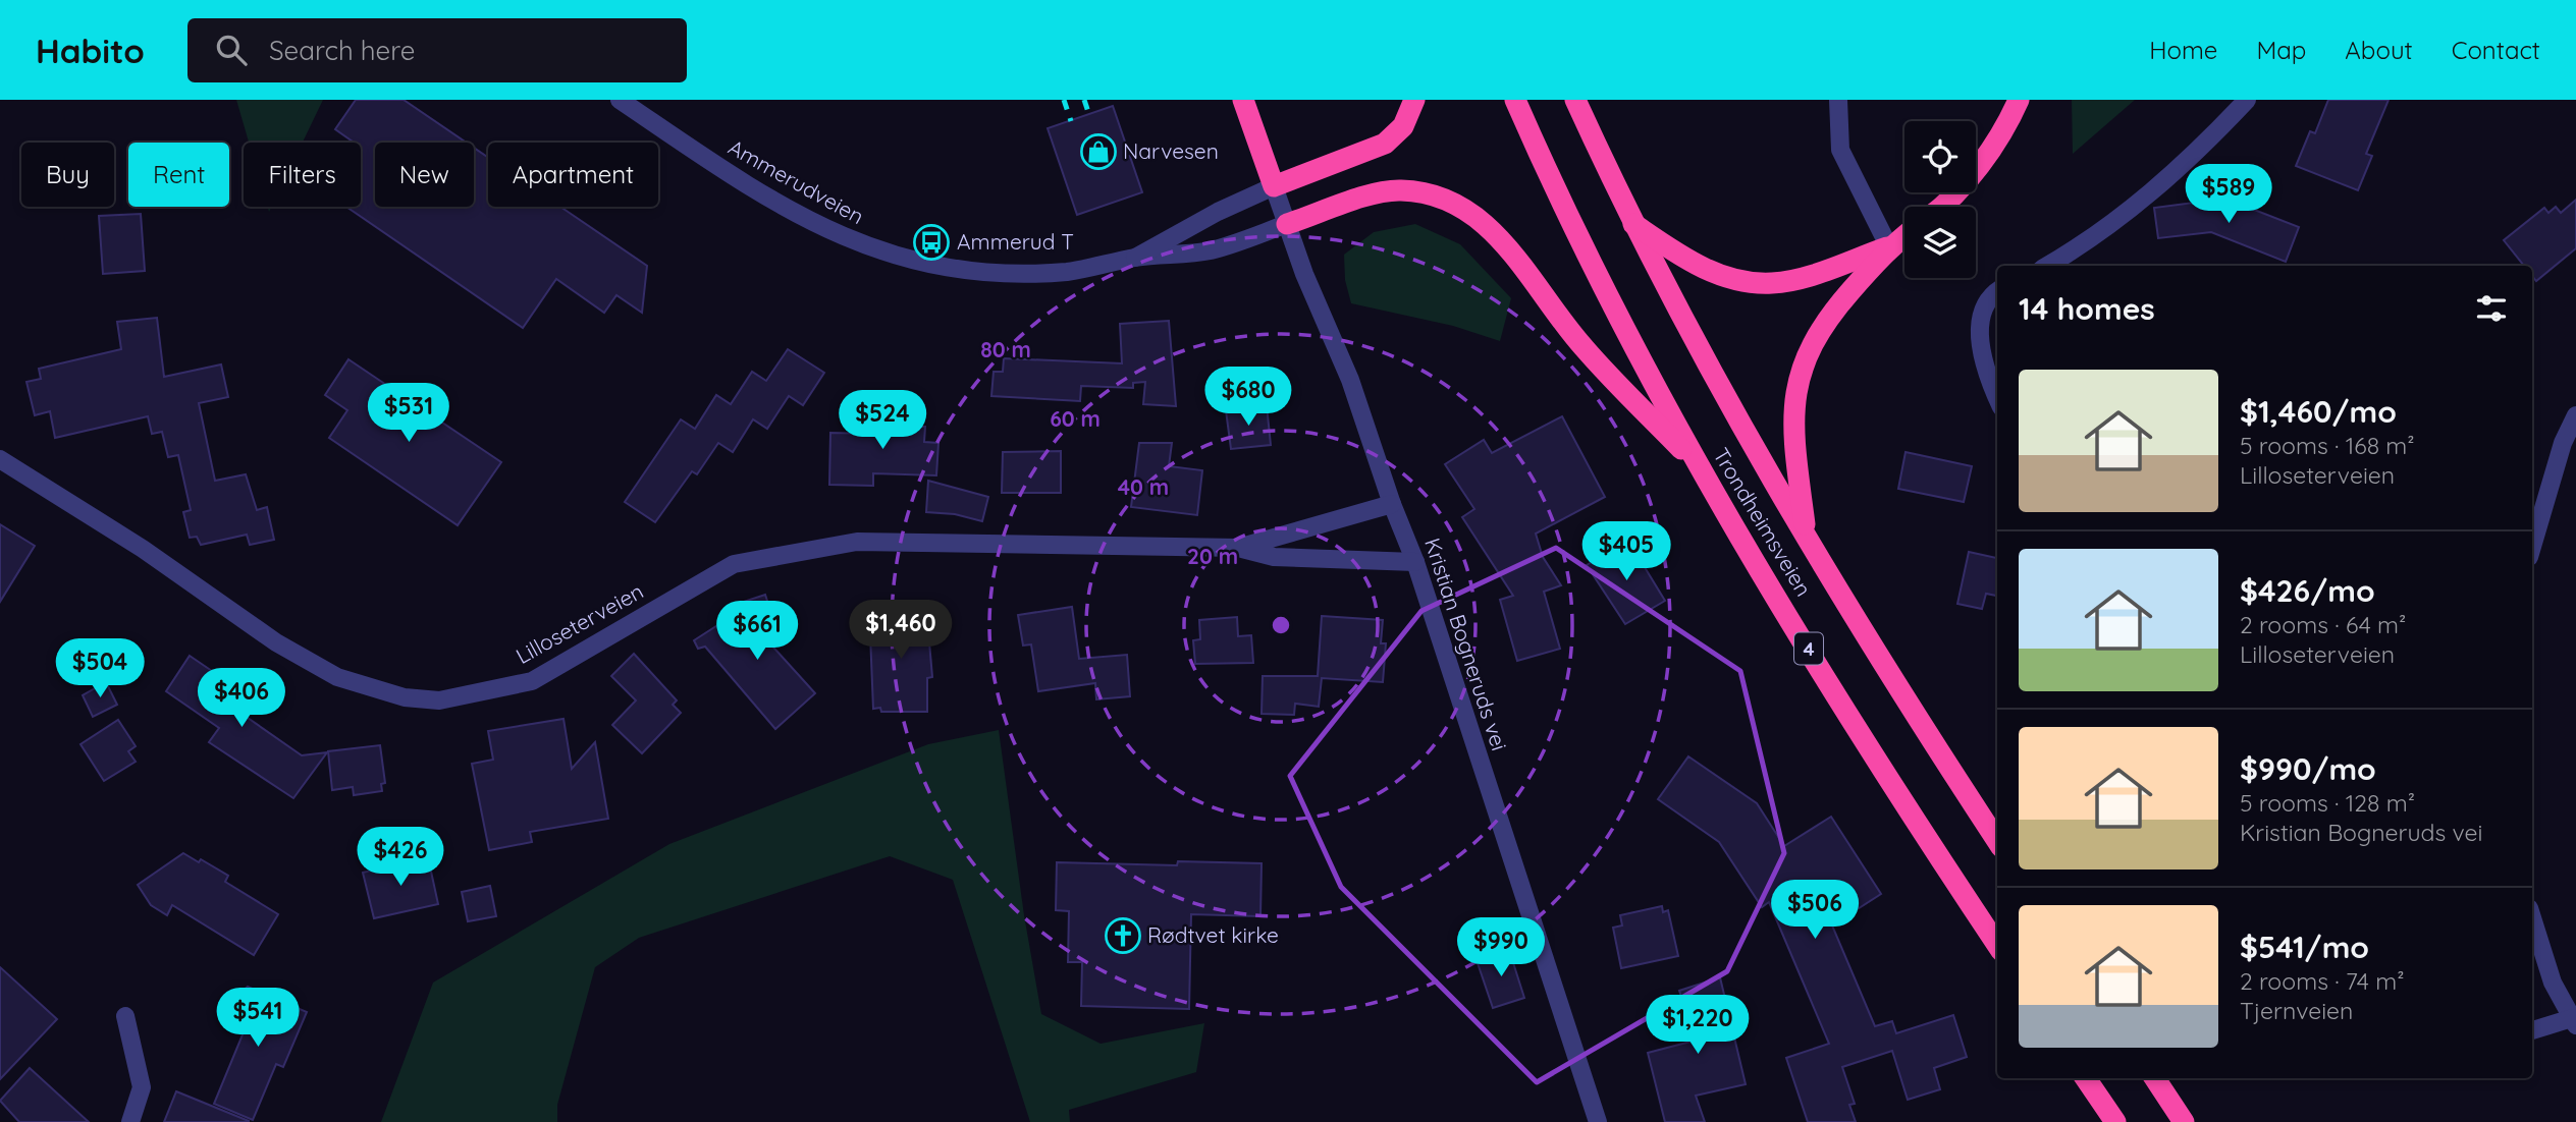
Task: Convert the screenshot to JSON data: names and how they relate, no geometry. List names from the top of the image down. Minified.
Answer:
{"streets":{"highway":["Trondheimsveien","4"],"street":["Ammerudveien","Lilloseterveien","Kristian Bogneruds vei"]},"crossings":[["Ammerudveien","Kristian Bogneruds vei"],["Lilloseterveien","Kristian Bogneruds vei"]],"places":{"shop":["Narvesen"],"bus stop":["Ammerud T"],"church":["Rødtvet kirke"]},"page":{"header":"Habito","search":"Search here","nav":["Home","Map","About","Contact"],"chip":["Buy","Rent","Filters","New","Apartment"],"price":["$589","$680","$531","$524","$405","$1,460","$661","$504","$406","$426","$506","$990","$541","$1,220"],"heading":"14 homes","list":[{"name":"$1,460/mo","note":"5 rooms · 168 m² · Lilloseterveien"},{"name":"$426/mo","note":"2 rooms · 64 m² · Lilloseterveien"},{"name":"$990/mo","note":"5 rooms · 128 m² · Kristian Bogneruds vei"},{"name":"$541/mo","note":"2 rooms · 74 m² · Tjernveien"}]},"rings":["80 m","60 m","40 m","20 m"]}
